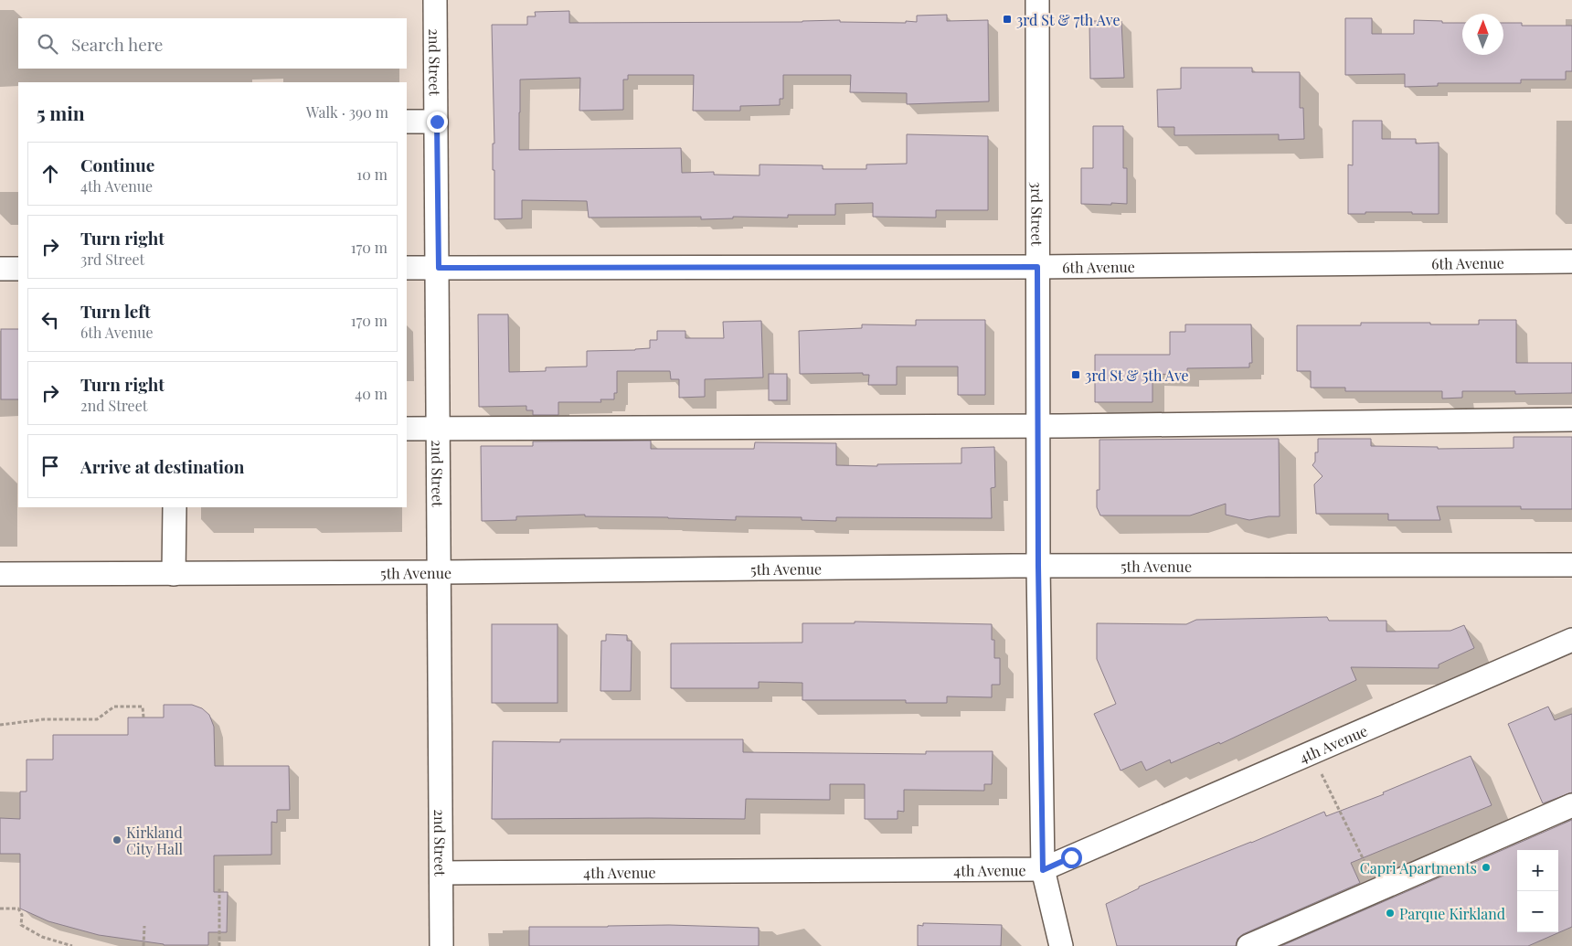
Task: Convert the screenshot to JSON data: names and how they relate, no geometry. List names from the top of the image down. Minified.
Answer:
{"streets":{"street":["2nd Street","3rd Street","6th Avenue","5th Avenue","4th Avenue"]},"crossings":[["2nd Street","6th Avenue"],["2nd Street","5th Avenue"],["2nd Street","4th Avenue"],["3rd Street","6th Avenue"],["3rd Street","5th Avenue"],["3rd Street","4th Avenue"]],"places":{"transit":["3rd St & 7th Ave","3rd St & 5th Ave"],"other":["Kirkland City Hall","Capri Apartments","Parque Kirkland"]},"north":"top","page":{"search":"Search here","heading":["5 min","Walk · 390 m"],"list":[["Continue","4th Avenue","10 m"],["Turn right","3rd Street","170 m"],["Turn left","6th Avenue","170 m"],["Turn right","2nd Street","40 m"],"Arrive at destination"],"map_buttons":["+","−"]}}
